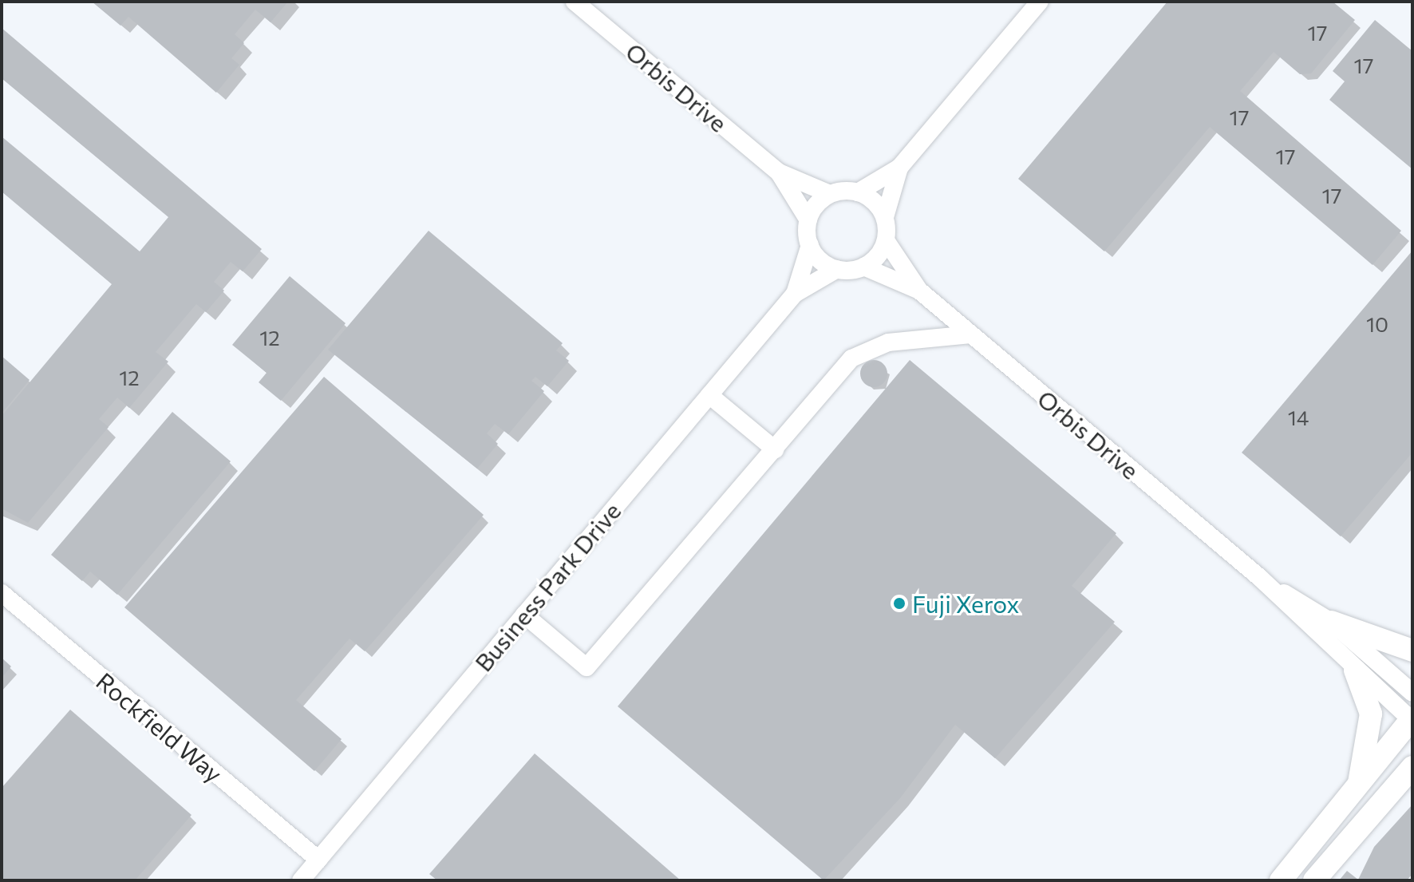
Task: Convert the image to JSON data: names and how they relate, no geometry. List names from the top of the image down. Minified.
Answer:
{"streets":{"street":["Orbis Drive","Business Park Drive","Rockfield Way"]},"crossings":[["Orbis Drive","Business Park Drive"],["Business Park Drive","Rockfield Way"]],"places":["Fuji Xerox"],"house_numbers":["17","17","17","17","17","10","12","12","14"]}
